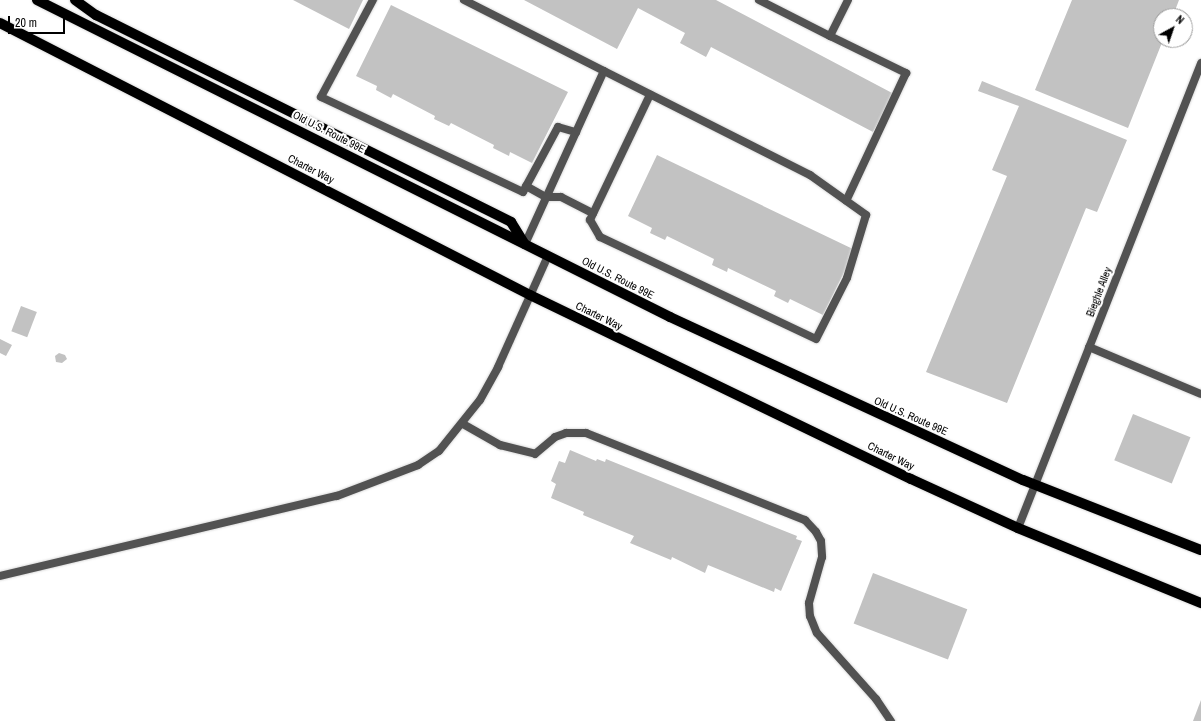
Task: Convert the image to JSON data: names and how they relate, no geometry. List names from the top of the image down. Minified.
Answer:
{"streets":{"main road":["Old U.S. Route 99E","Charter Way"],"street":["Bieghle Alley"]},"crossings":[["Old U.S. Route 99E","Bieghle Alley"],["Charter Way","Bieghle Alley"]],"scale_bar":"20 m","north":"top right"}
